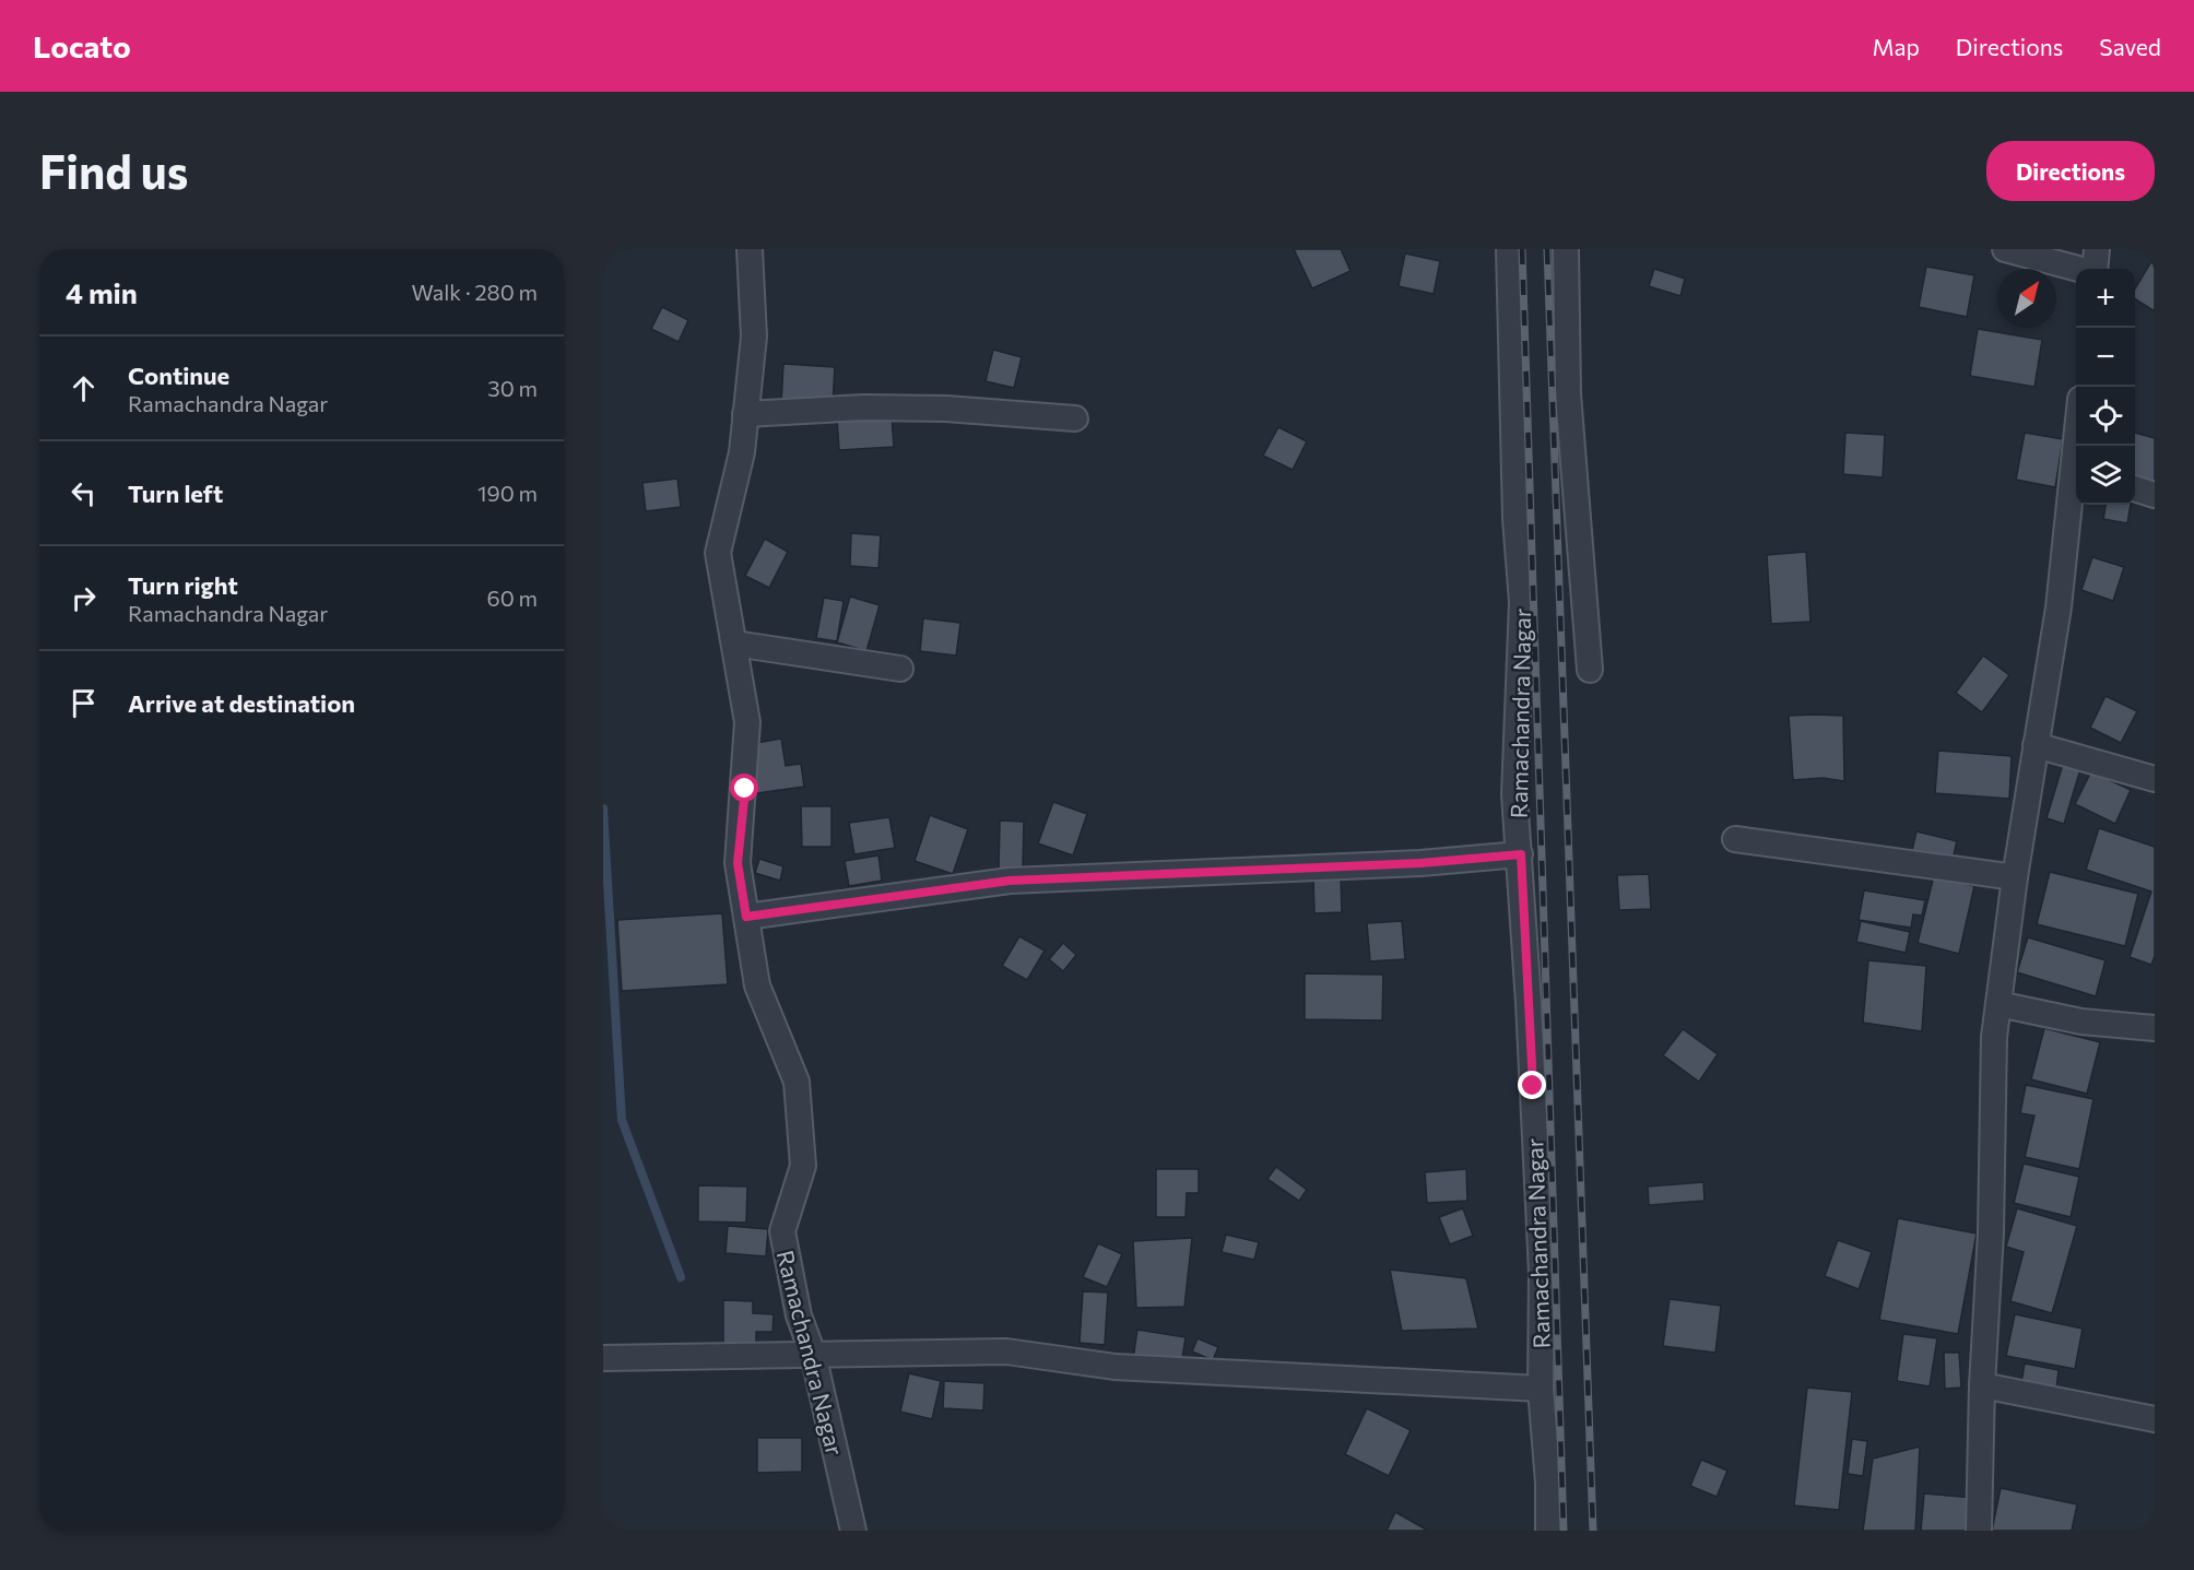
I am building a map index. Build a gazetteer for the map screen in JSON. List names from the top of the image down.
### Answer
{
  "streets": {
    "street": ["Ramachandra Nagar"]
  },
  "north": "top right",
  "page": {
    "header": "Locato",
    "nav": ["Map", "Directions", "Saved"],
    "buttons": "Directions",
    "title": "Find us",
    "heading": ["4 min", "Walk · 280 m"],
    "map_buttons": ["+", "−"],
    "list": [
      ["Continue", "Ramachandra Nagar", "30 m"],
      ["Turn left", "190 m"],
      ["Turn right", "Ramachandra Nagar", "60 m"],
      "Arrive at destination"
    ]
  }
}
